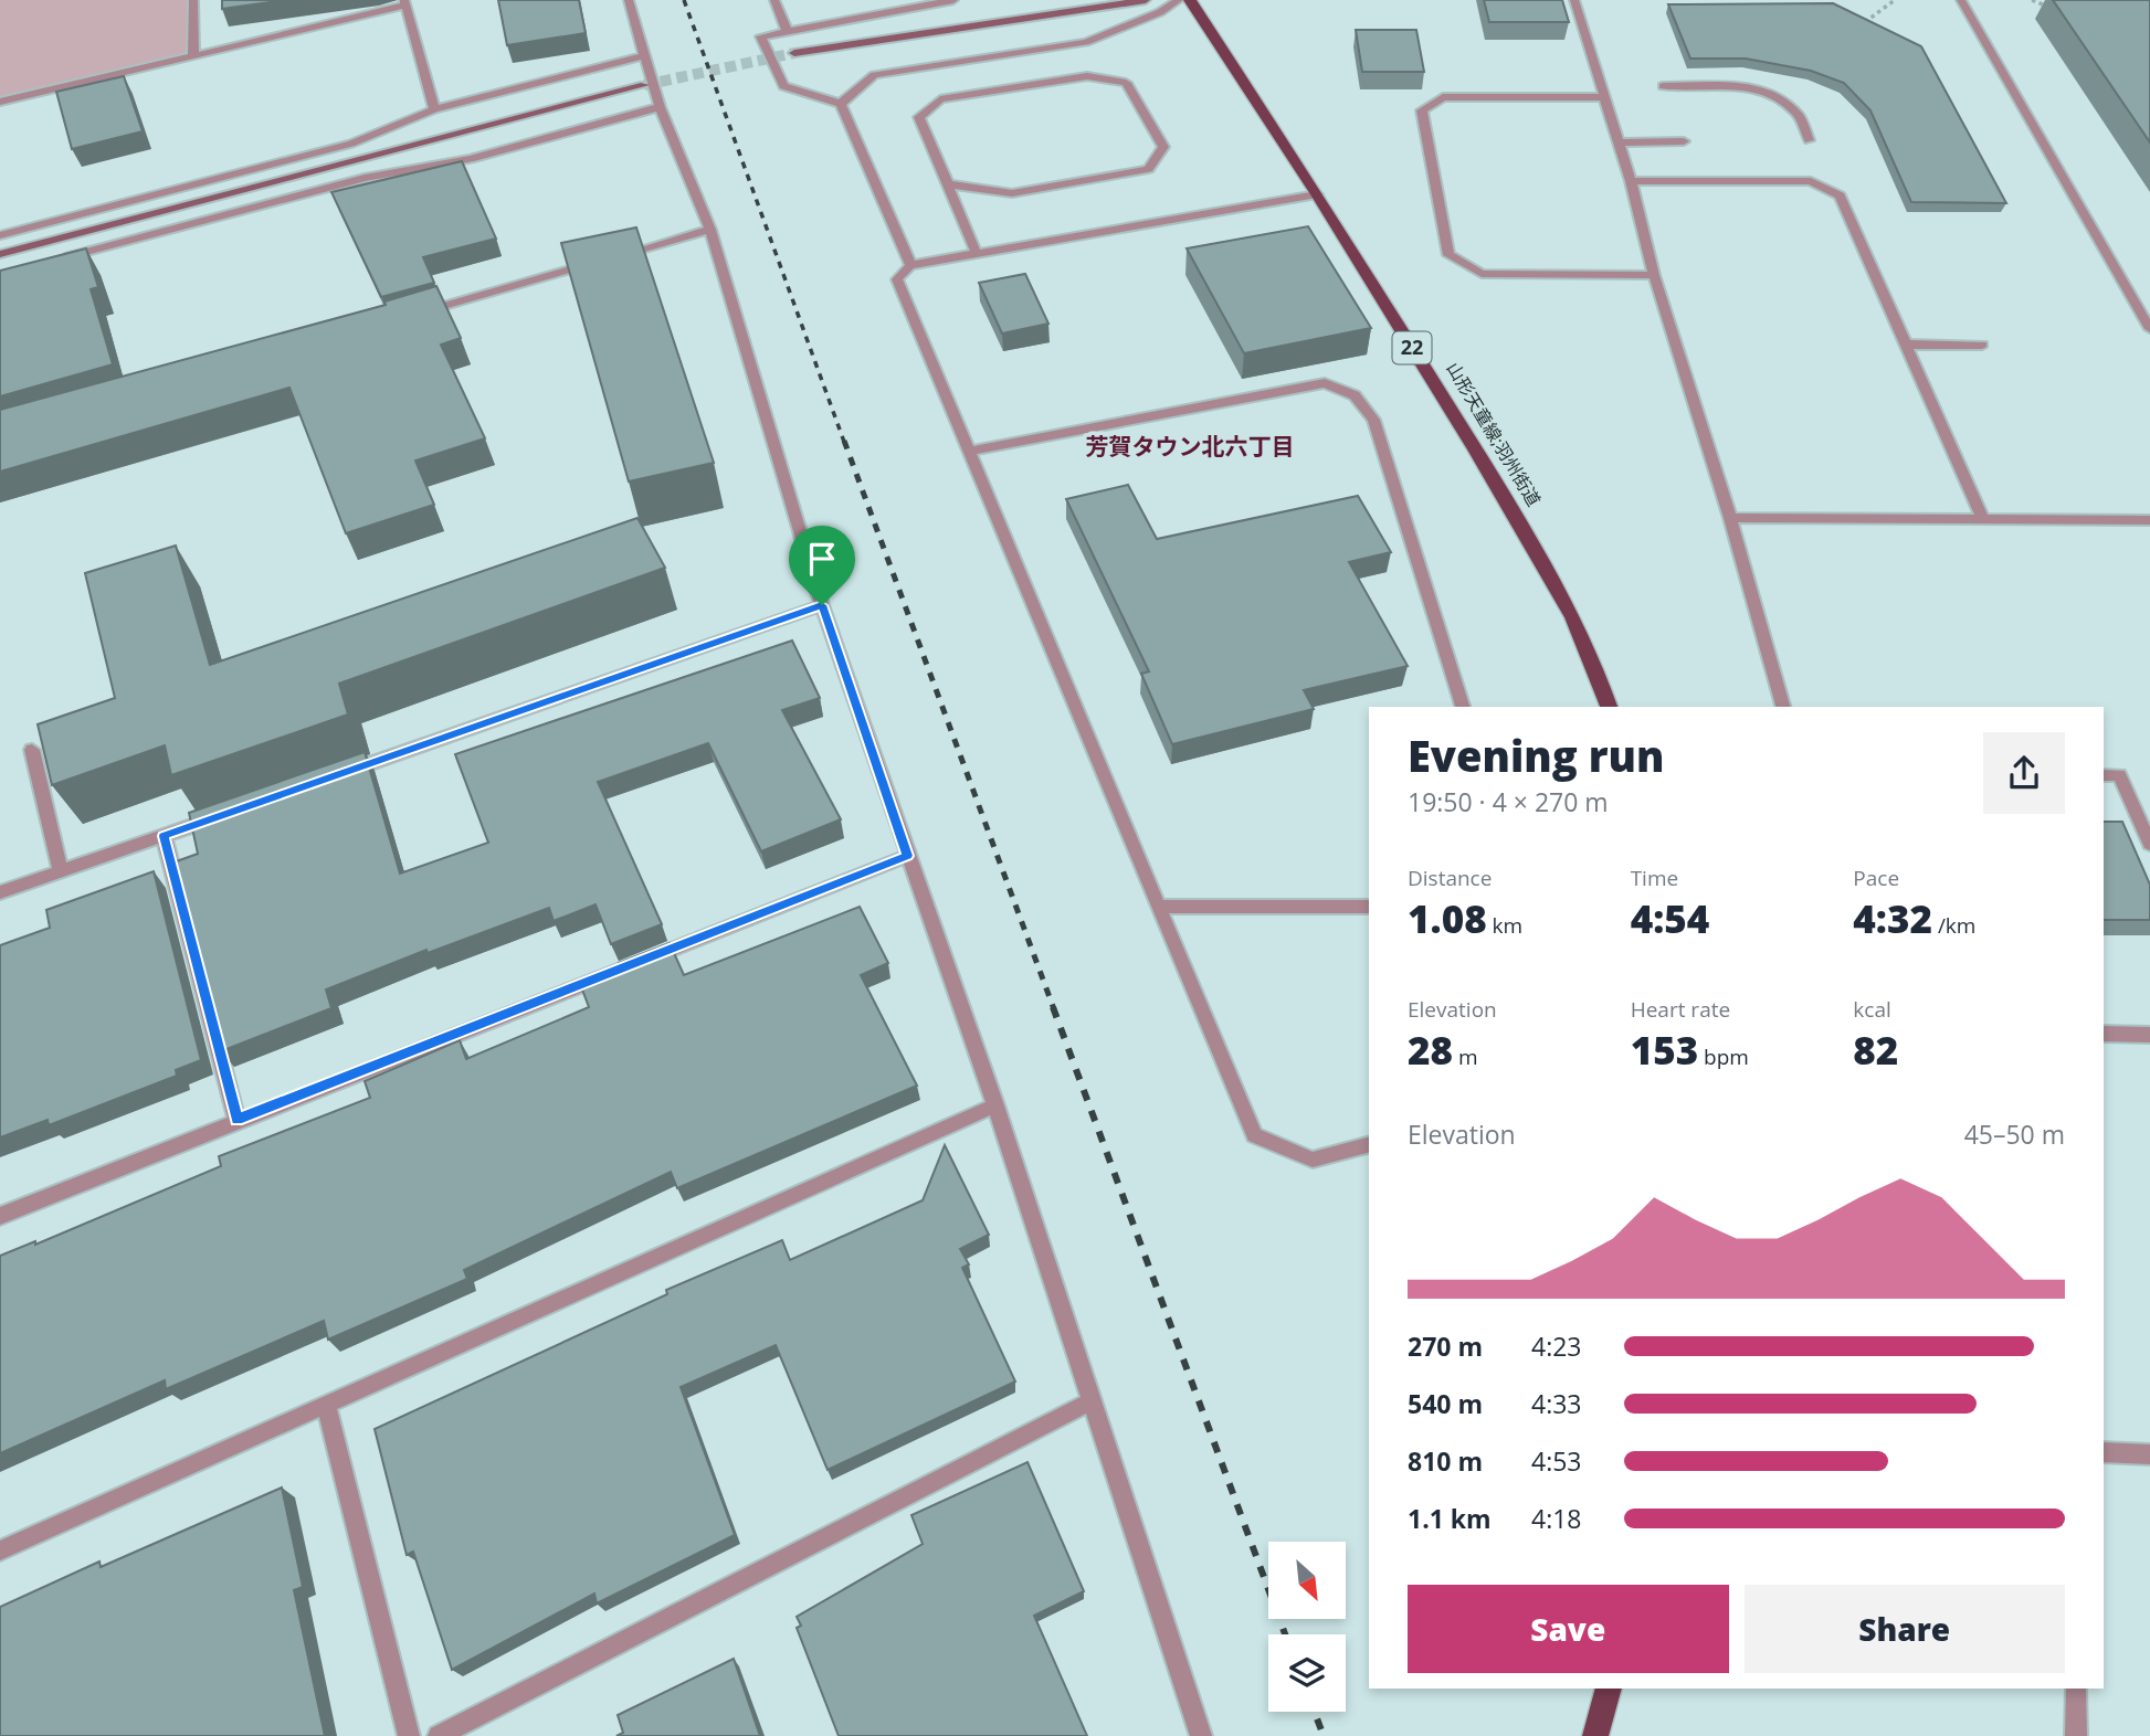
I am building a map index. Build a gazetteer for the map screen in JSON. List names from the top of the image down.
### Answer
{
  "streets": {
    "main road": ["22", "山形天童線;羽州街道"]
  },
  "districts": ["芳賀タウン北六丁目"],
  "north": "bottom right",
  "page": {
    "heading": ["Evening run", "19:50 · 4 × 270 m"],
    "stats": [
      ["Distance", "1.08 km"],
      ["Time", "4:54"],
      ["Pace", "4:32 /km"],
      ["Elevation", "28 m"],
      ["Heart rate", "153 bpm"],
      ["kcal", "82"]
    ],
    "chart": ["Elevation", "45–50 m"],
    "list": [
      {
        "name": "270 m",
        "note": "4:23"
      },
      {
        "name": "540 m",
        "note": "4:33"
      },
      {
        "name": "810 m",
        "note": "4:53"
      },
      {
        "name": "1.1 km",
        "note": "4:18"
      }
    ],
    "buttons": ["Save", "Share"]
  }
}
